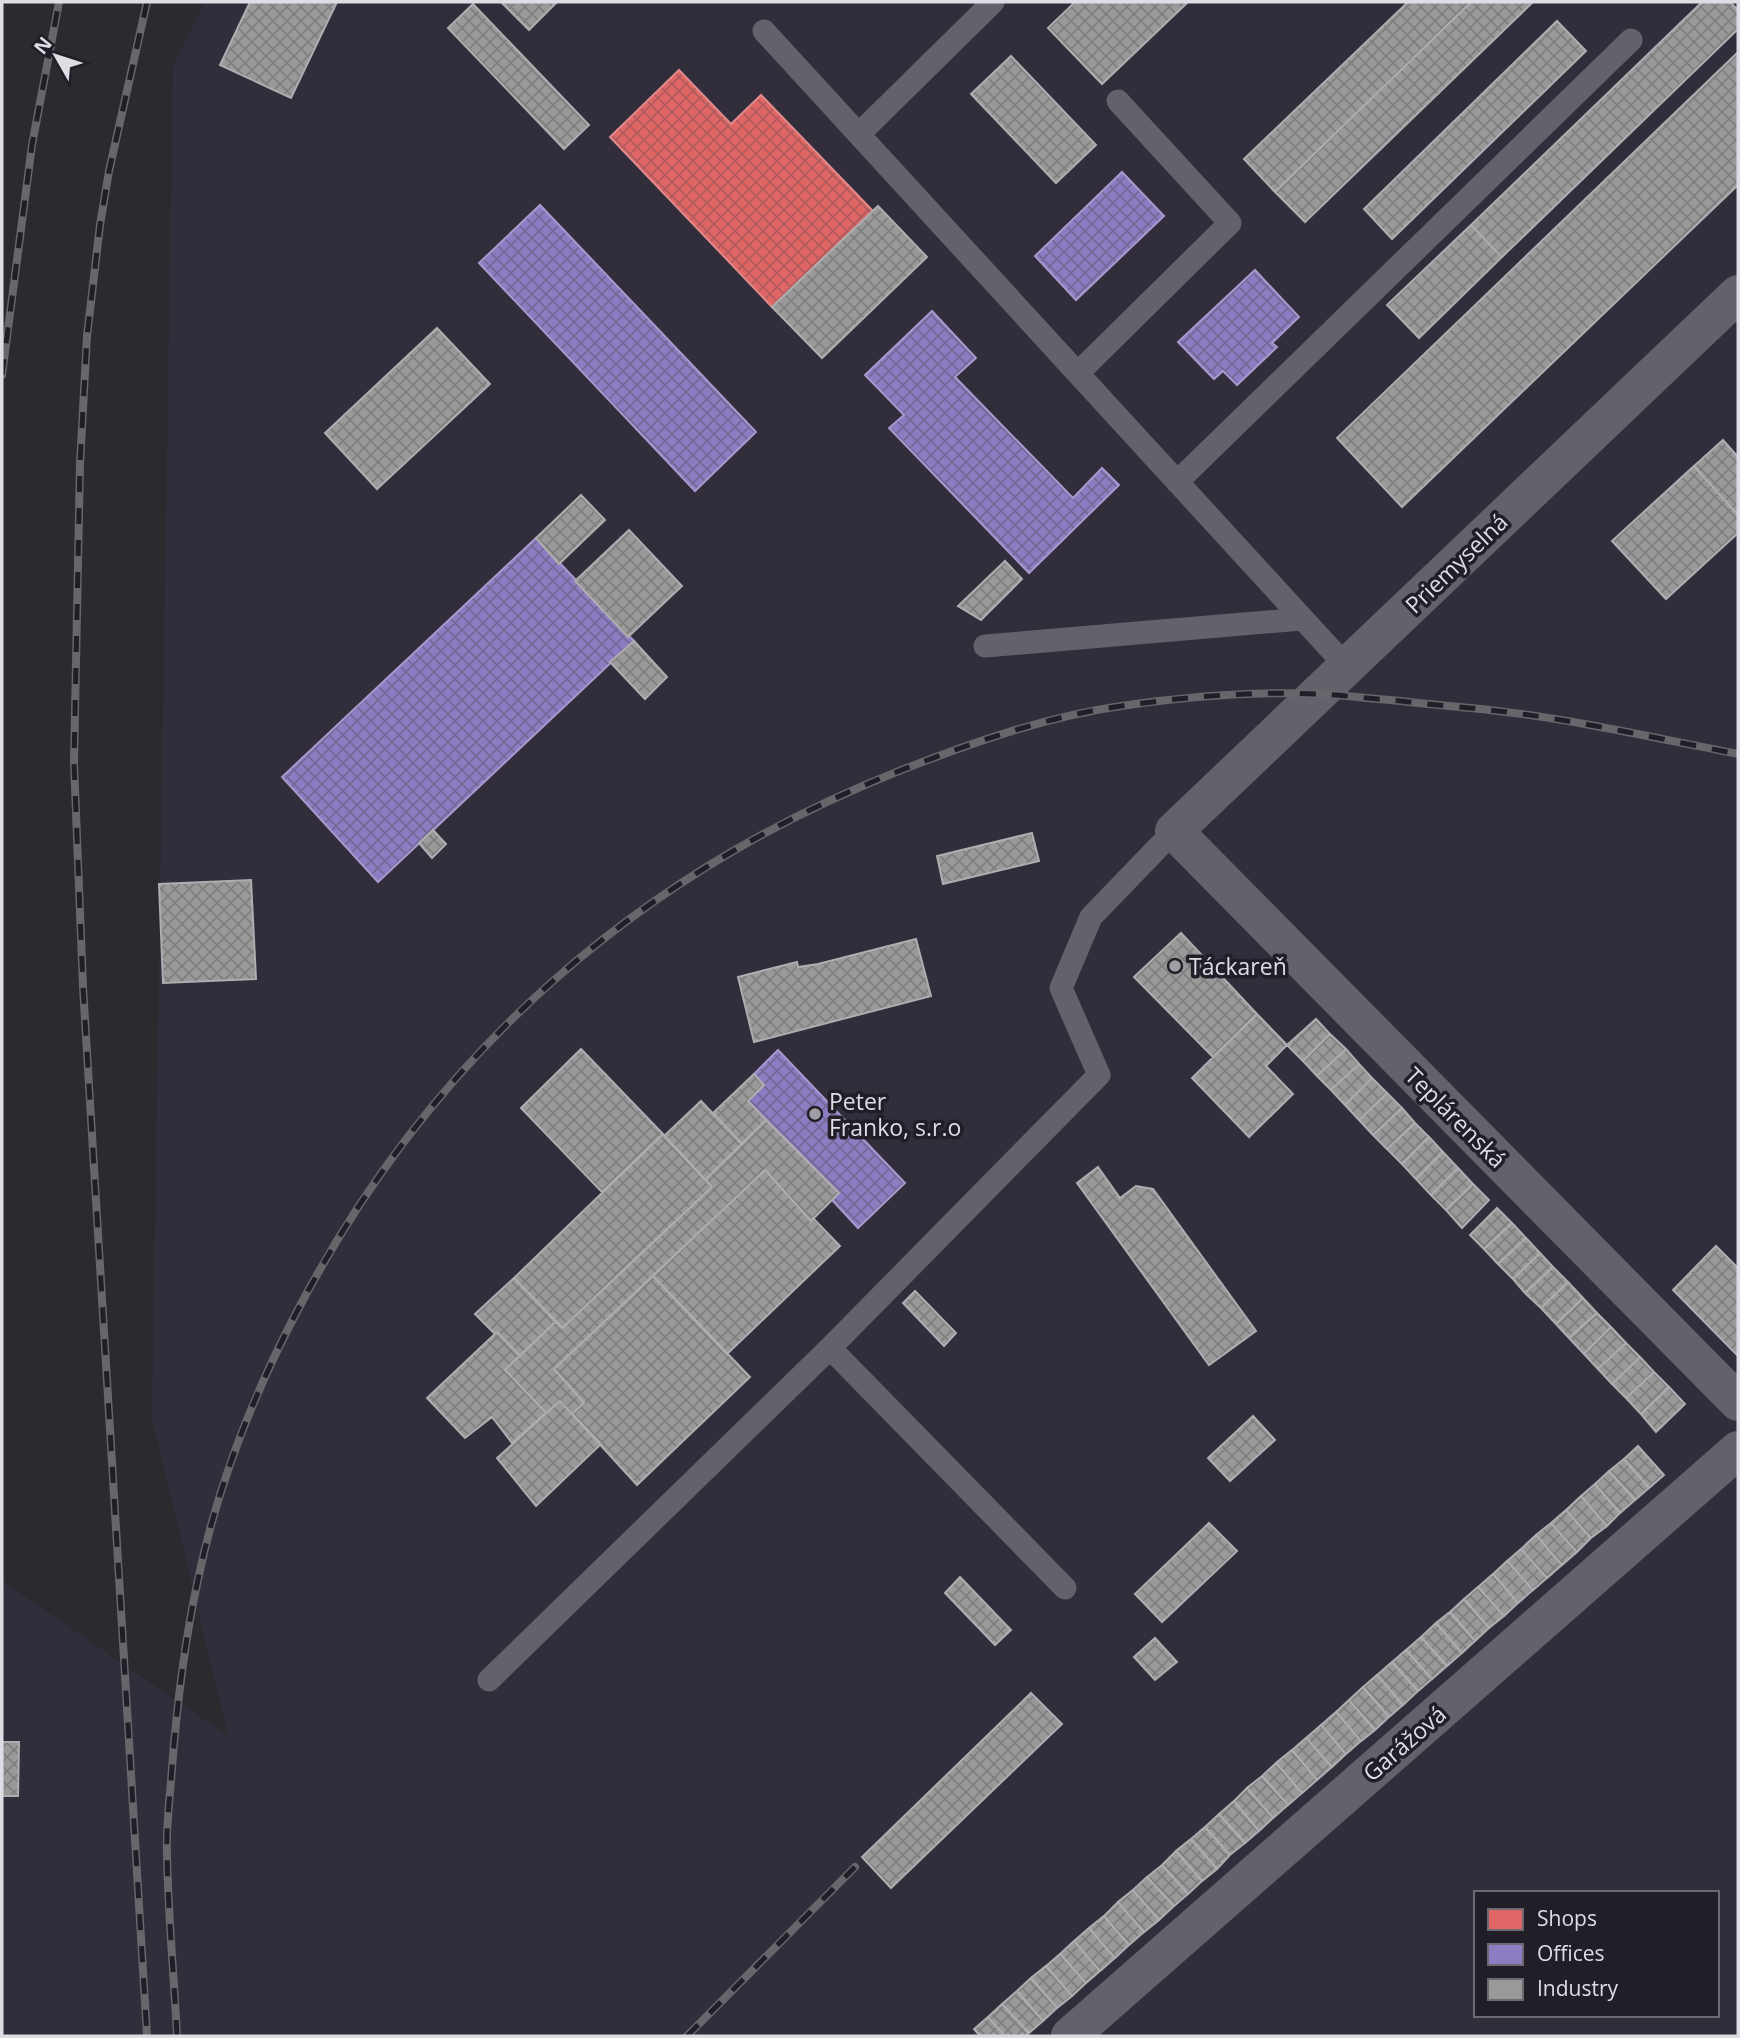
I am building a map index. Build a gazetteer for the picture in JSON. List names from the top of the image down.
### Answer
{
  "streets": {
    "street": ["Priemyselná", "Teplárenská", "Garážová"]
  },
  "crossings": [
    ["Priemyselná", "Teplárenská"]
  ],
  "places": ["Táckareň", "Peter Franko, s.r.o"],
  "legend": ["Shops", "Offices", "Industry"],
  "north": "top left"
}
